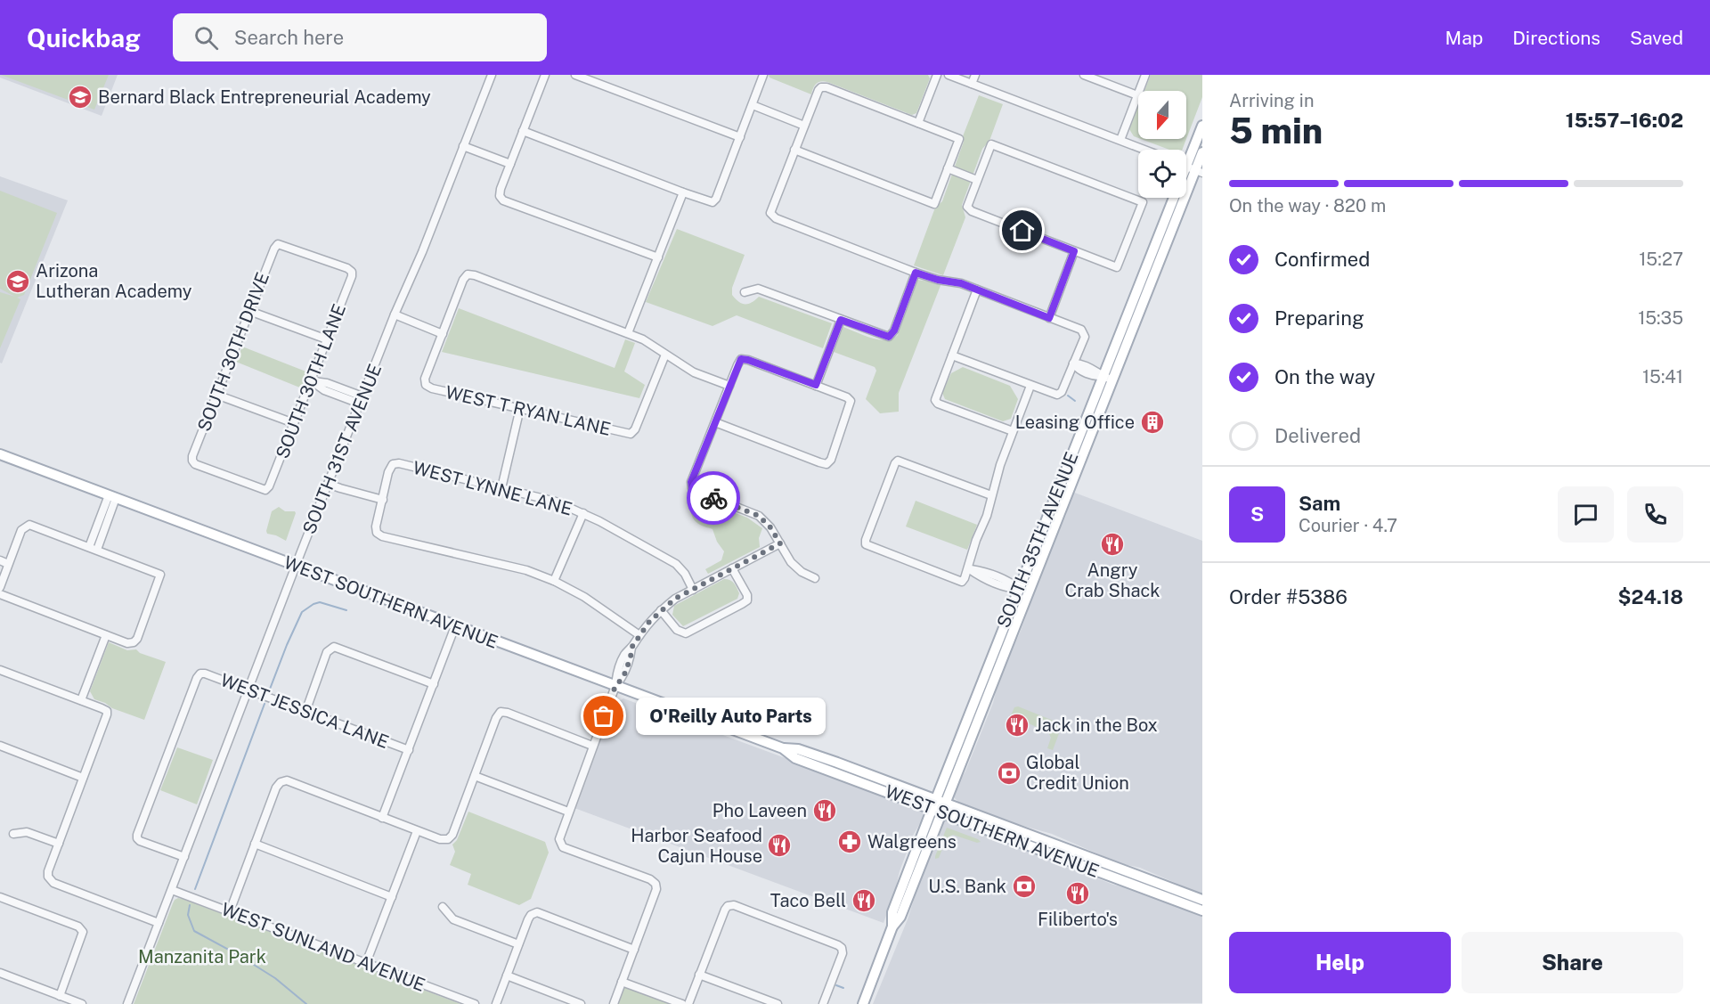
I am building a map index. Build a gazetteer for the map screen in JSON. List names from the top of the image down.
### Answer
{
  "streets": {
    "main road": ["SOUTH 35TH AVENUE", "WEST SOUTHERN AVENUE"],
    "street": [
      "SOUTH 30TH DRIVE",
      "SOUTH 30TH LANE",
      "WEST T RYAN LANE",
      "SOUTH 31ST AVENUE",
      "WEST LYNNE LANE",
      "WEST JESSICA LANE",
      "WEST SUNLAND AVENUE"
    ]
  },
  "crossings": [
    ["SOUTH 30TH DRIVE", "SOUTH 30TH LANE"],
    ["SOUTH 31ST AVENUE", "WEST SOUTHERN AVENUE"],
    ["SOUTH 31ST AVENUE", "WEST JESSICA LANE"],
    ["SOUTH 31ST AVENUE", "WEST SUNLAND AVENUE"],
    ["SOUTH 35TH AVENUE", "WEST SOUTHERN AVENUE"]
  ],
  "parks": ["Manzanita Park"],
  "places": {
    "school or university": ["Bernard Black Entrepreneurial Academy", "Arizona Lutheran Academy"],
    "building": ["Leasing Office"],
    "restaurant": [
      "Angry Crab Shack",
      "Jack in the Box",
      "Pho Laveen",
      "Harbor Seafood Cajun House",
      "Filiberto's",
      "Taco Bell"
    ],
    "other": ["O'Reilly Auto Parts"],
    "bank": ["Global Credit Union", "U.S. Bank"],
    "pharmacy": ["Walgreens"]
  },
  "north": "bottom",
  "page": {
    "header": "Quickbag",
    "search": "Search here",
    "nav": ["Map", "Directions", "Saved"],
    "heading": ["5 min", "Arriving in", "15:57–16:02"],
    "panel": [
      "Sam",
      "Courier · 4.7",
      "Order #5386",
      "$24.18"
    ],
    "bar": "On the way · 820 m",
    "list": [
      ["Confirmed", "15:27"],
      ["Preparing", "15:35"],
      ["On the way", "15:41"],
      "Delivered"
    ],
    "round": "S",
    "bubble": "O'Reilly Auto Parts",
    "buttons": ["Help", "Share"]
  }
}
